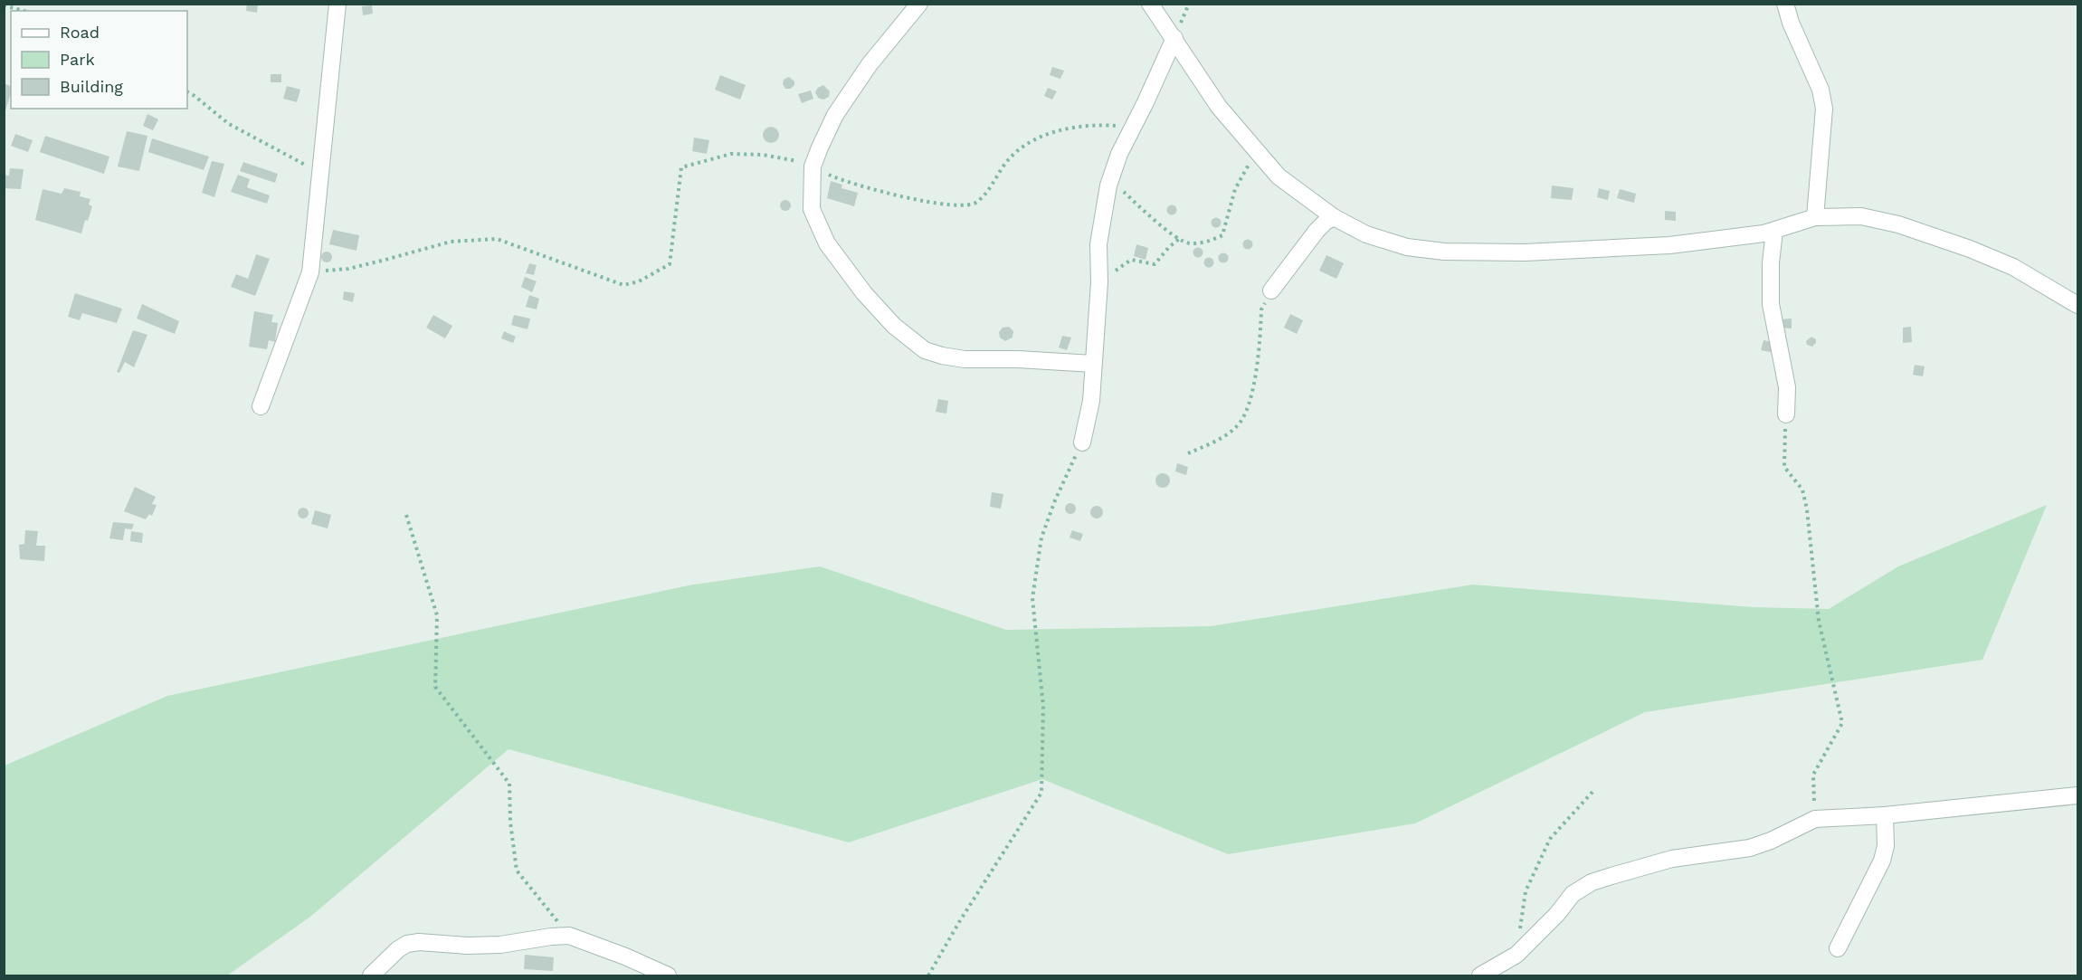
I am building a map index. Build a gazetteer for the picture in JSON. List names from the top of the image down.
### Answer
{
  "legend": ["Road", "Park", "Building"]
}
